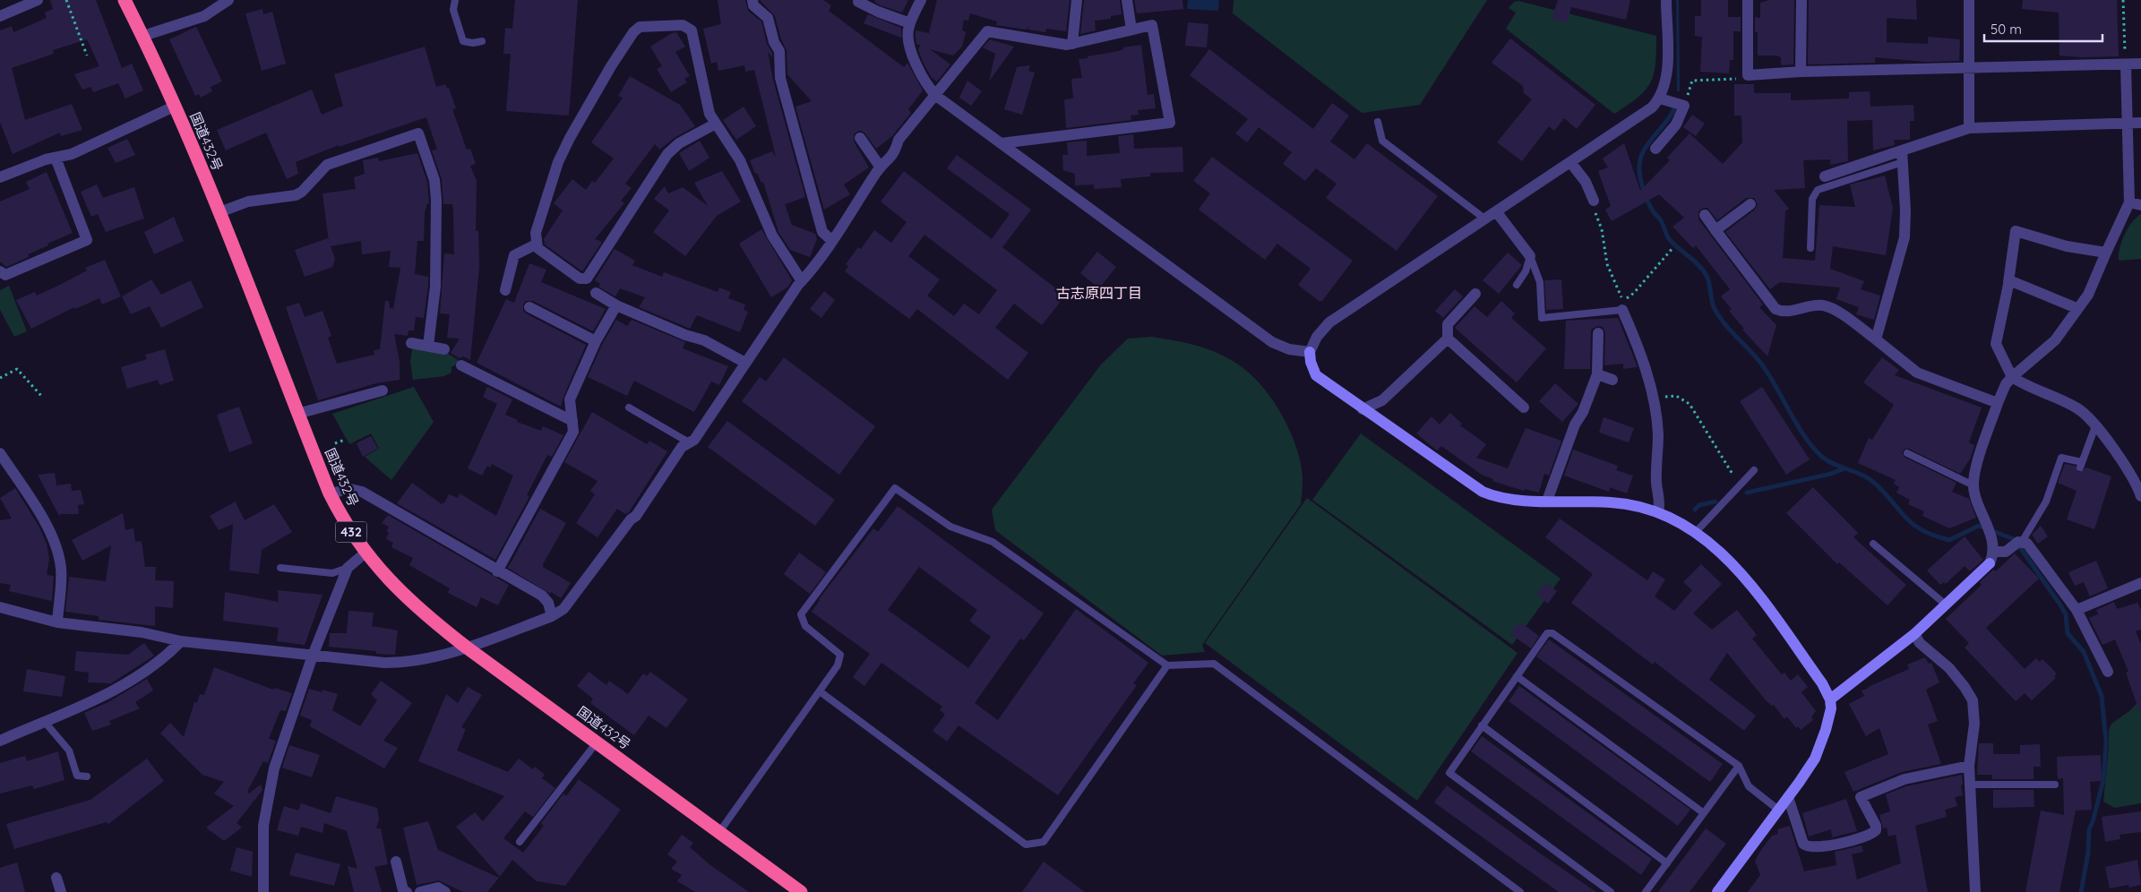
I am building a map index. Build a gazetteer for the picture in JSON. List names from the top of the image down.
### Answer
{
  "streets": {
    "highway": ["国道432号", "432"]
  },
  "districts": ["古志原四丁目"],
  "scale_bar": "50 m"
}
